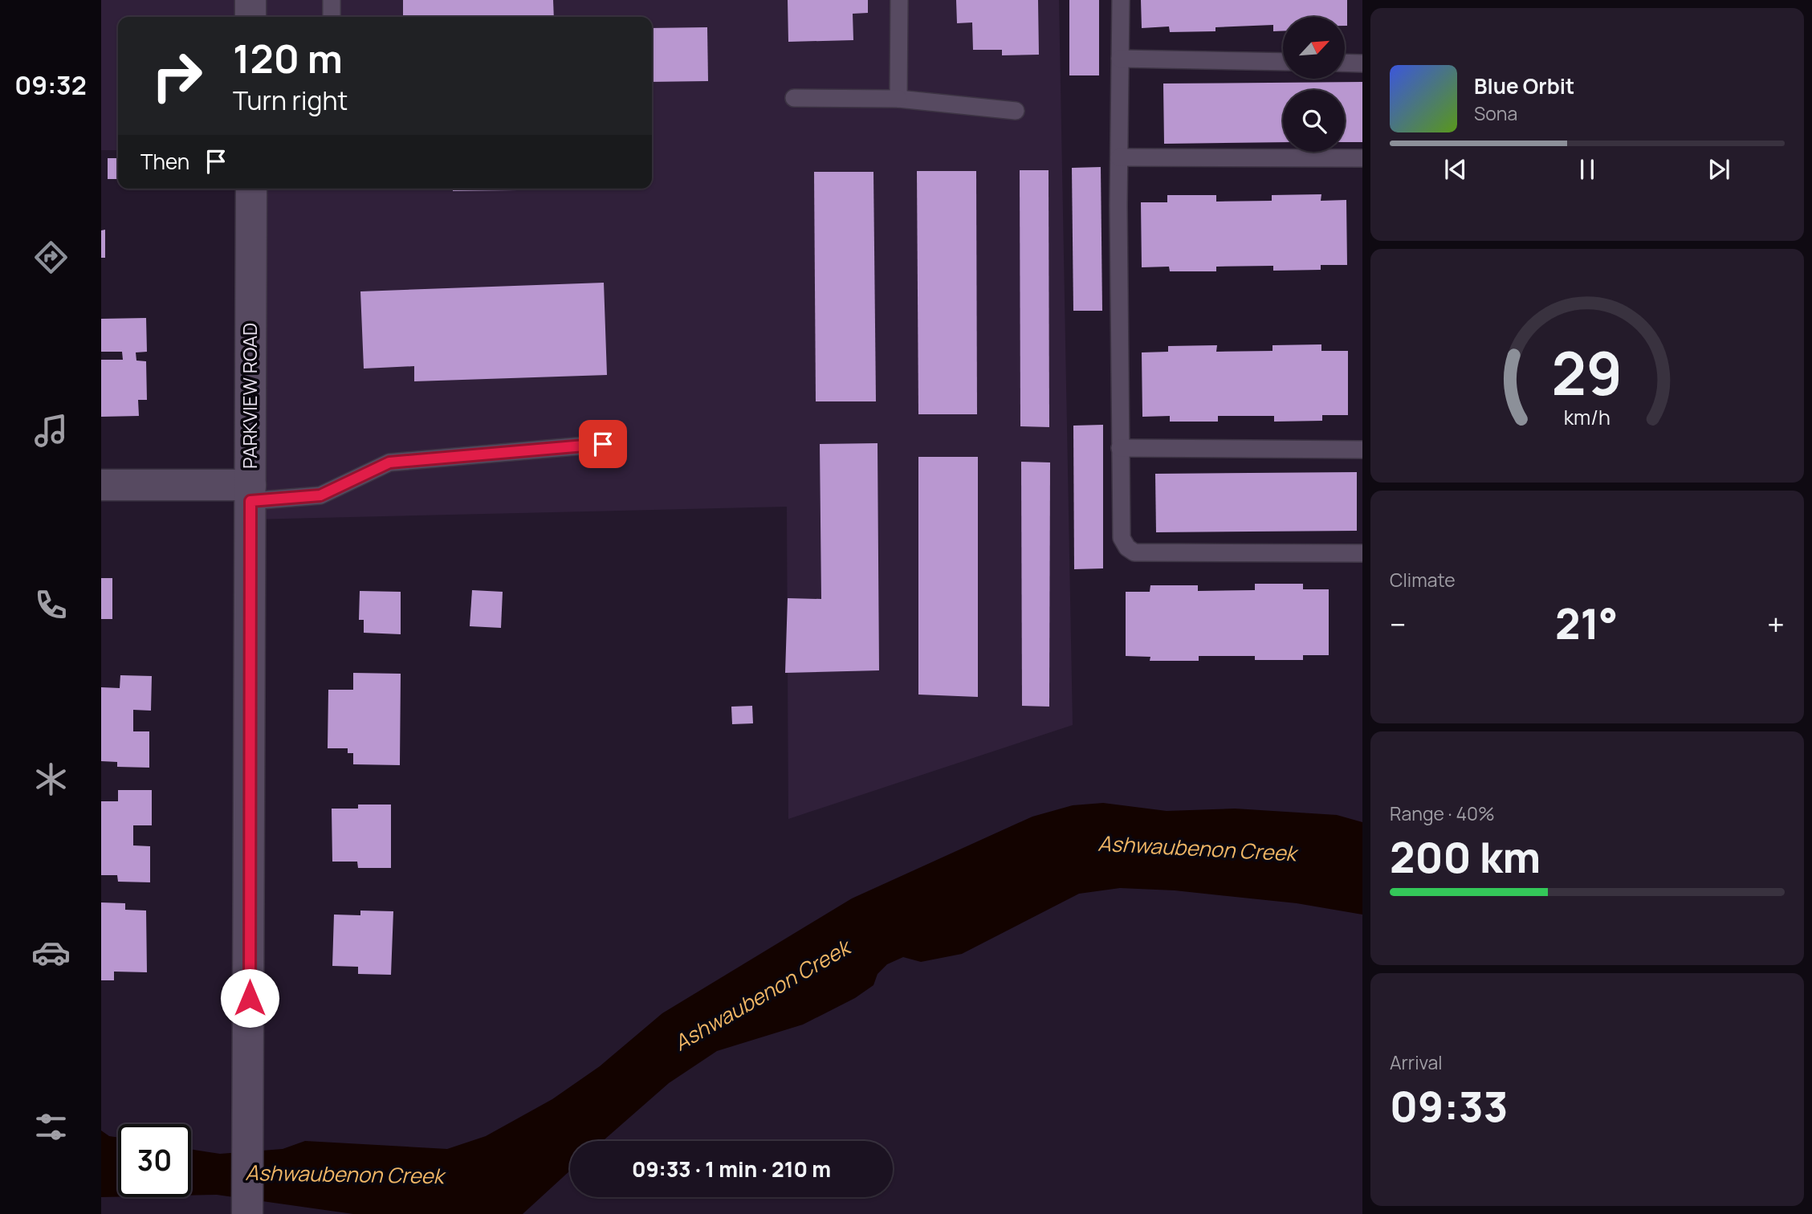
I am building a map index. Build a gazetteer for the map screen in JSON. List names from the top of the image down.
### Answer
{
  "streets": {
    "street": ["PARKVIEW ROAD"]
  },
  "water": ["Ashwaubenon Creek"],
  "north": "top right",
  "page": {
    "tabs": "09:32",
    "turn": ["120 m", "Turn right"],
    "song": ["Blue Orbit", "Sona"],
    "then": "Then",
    "tile": [
      "Climate",
      ["Range · 40%", "200 km"],
      ["Arrival", "09:33"]
    ],
    "heat": ["−", "21°", "+"],
    "limit": "30",
    "trip": "09:33 · 1 min · 210 m",
    "gauge": ["29", "km/h"]
  }
}
